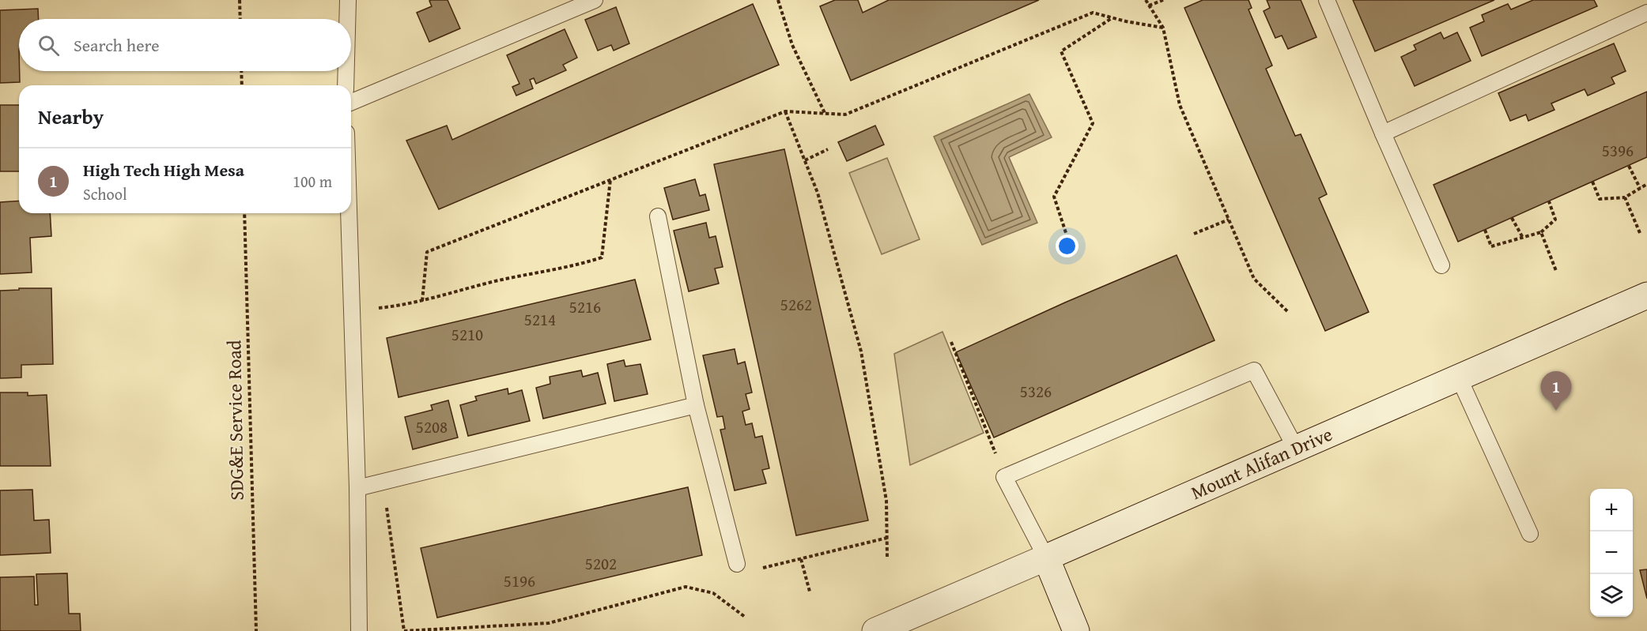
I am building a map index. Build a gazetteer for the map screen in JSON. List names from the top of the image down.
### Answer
{
  "streets": {
    "main road": ["Mount Alifan Drive"],
    "path": ["SDG&E Service Road"]
  },
  "house_numbers": [
    "5396",
    "5262",
    "5216",
    "5214",
    "5210",
    "5326",
    "5208",
    "5202",
    "5196"
  ],
  "page": {
    "search": "Search here",
    "heading": "Nearby",
    "list": [
      {
        "mark": "1",
        "name": "High Tech High Mesa",
        "note": "School",
        "value": "100 m"
      }
    ],
    "pins": "1",
    "map_buttons": ["+", "−"]
  }
}
